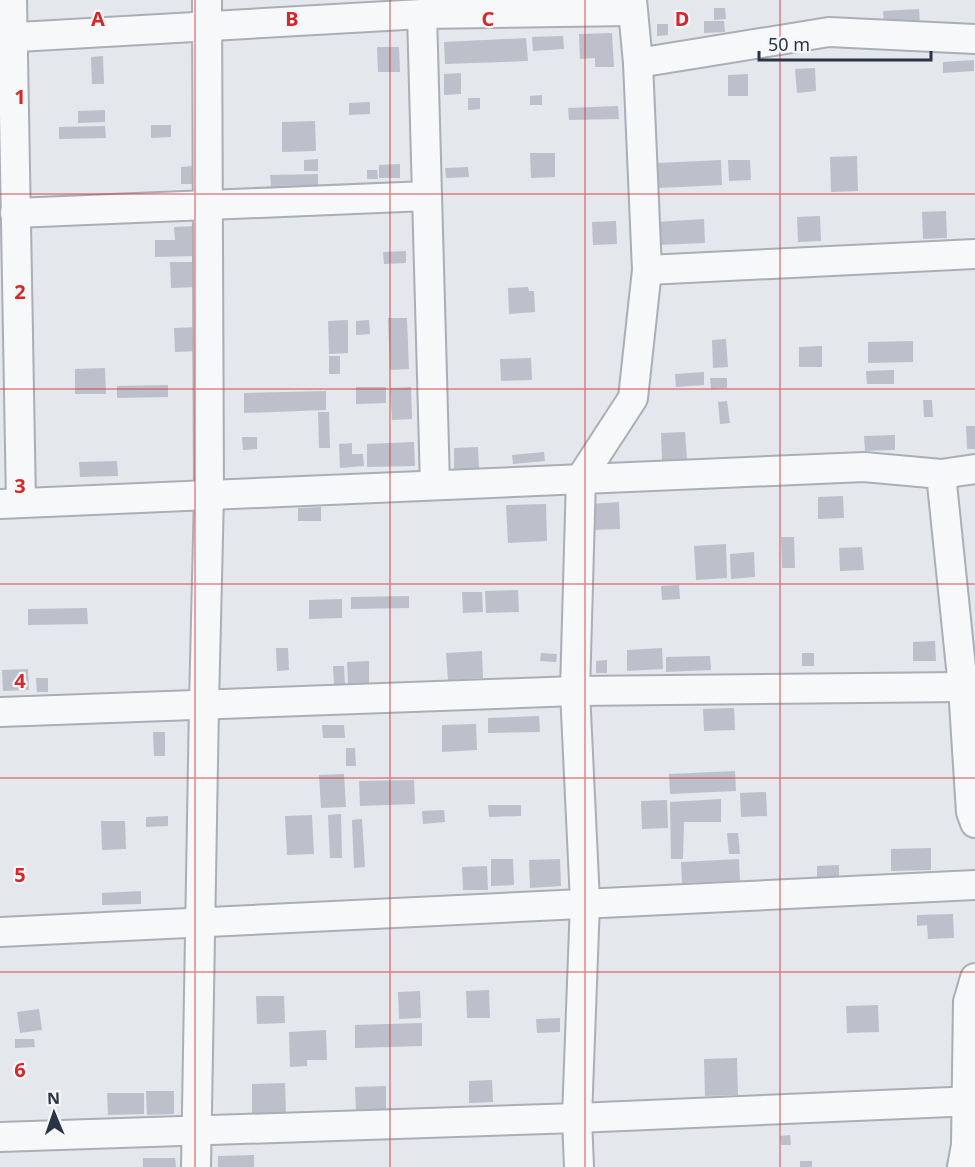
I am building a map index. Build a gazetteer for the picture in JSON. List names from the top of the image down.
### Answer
{
  "scale_bar": "50 m",
  "north": "top",
  "grid": {
    "columns": [
      "A",
      "B",
      "C",
      "D"
    ],
    "rows": [
      "1",
      "2",
      "3",
      "4",
      "5",
      "6"
    ]
  }
}
